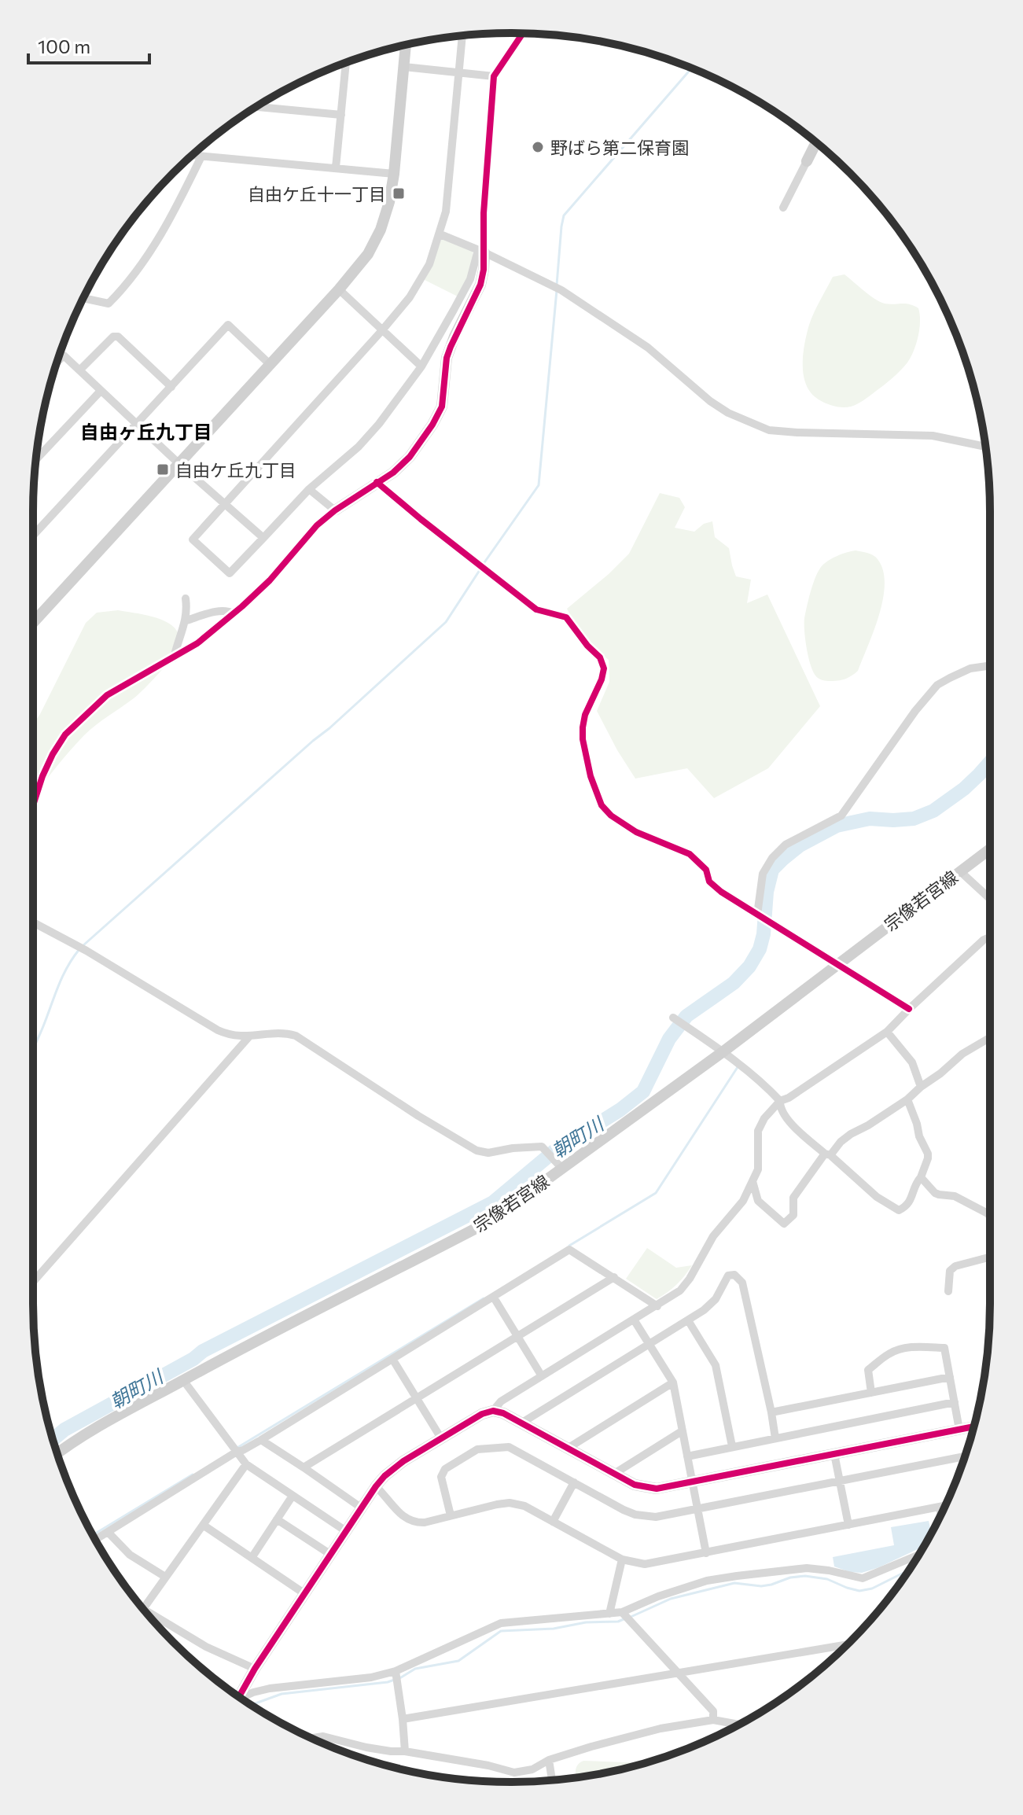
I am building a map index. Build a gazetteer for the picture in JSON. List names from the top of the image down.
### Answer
{
  "streets": {
    "street": ["宗像若宮線"]
  },
  "districts": ["自由ヶ丘九丁目"],
  "water": ["朝町川"],
  "places": {
    "other": ["野ばら第二保育園"],
    "transit": ["自由ケ丘十一丁目", "自由ケ丘九丁目"]
  },
  "scale_bar": "100 m"
}
